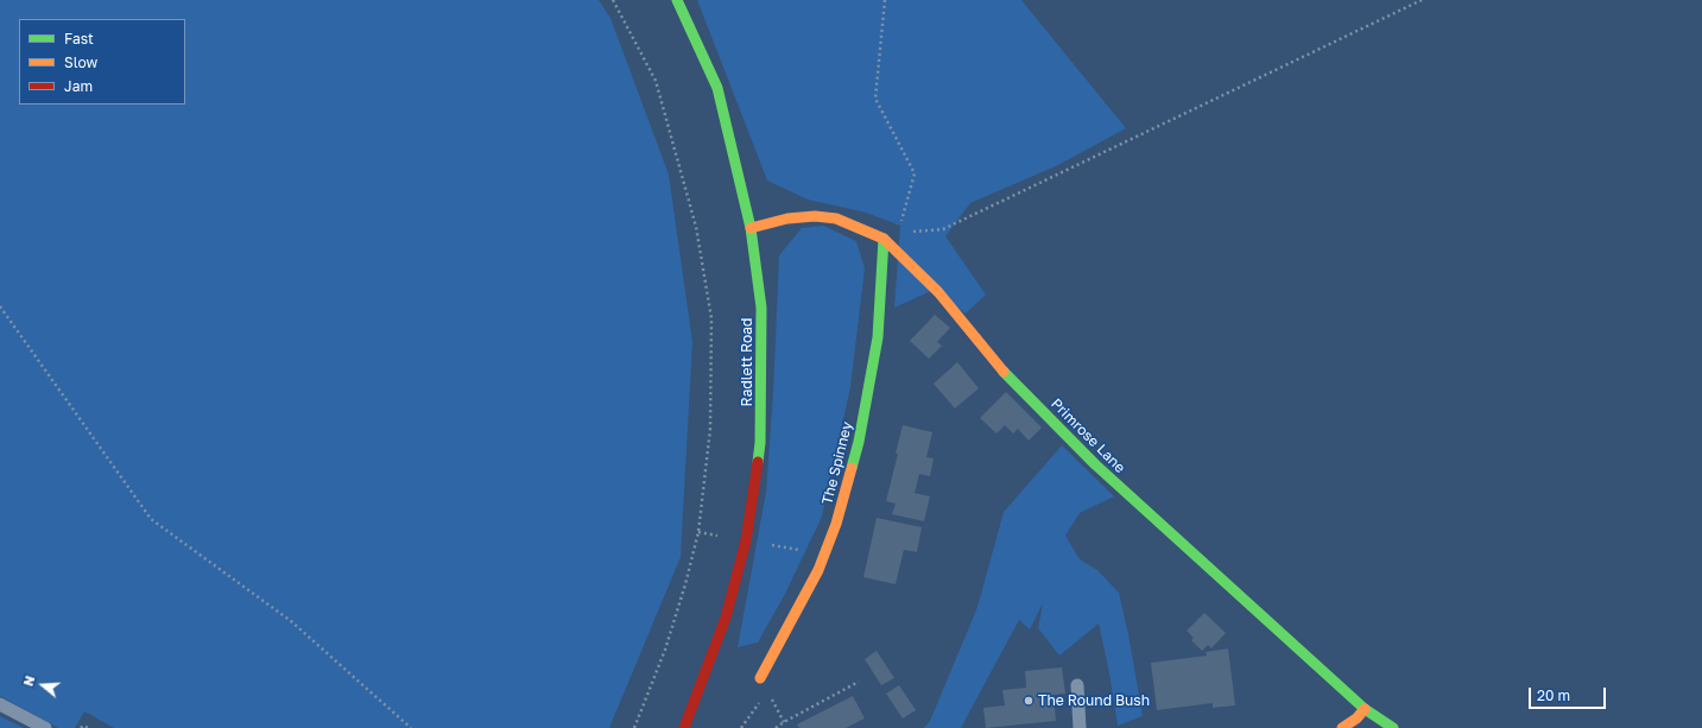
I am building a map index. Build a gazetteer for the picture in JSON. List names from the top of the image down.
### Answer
{
  "streets": {
    "street": ["Radlett Road", "Primrose Lane", "The Spinney"]
  },
  "crossings": [
    ["Radlett Road", "Primrose Lane"],
    ["Primrose Lane", "The Spinney"]
  ],
  "places": ["The Round Bush"],
  "legend": ["Fast", "Slow", "Jam"],
  "scale_bar": "20 m",
  "north": "left"
}
